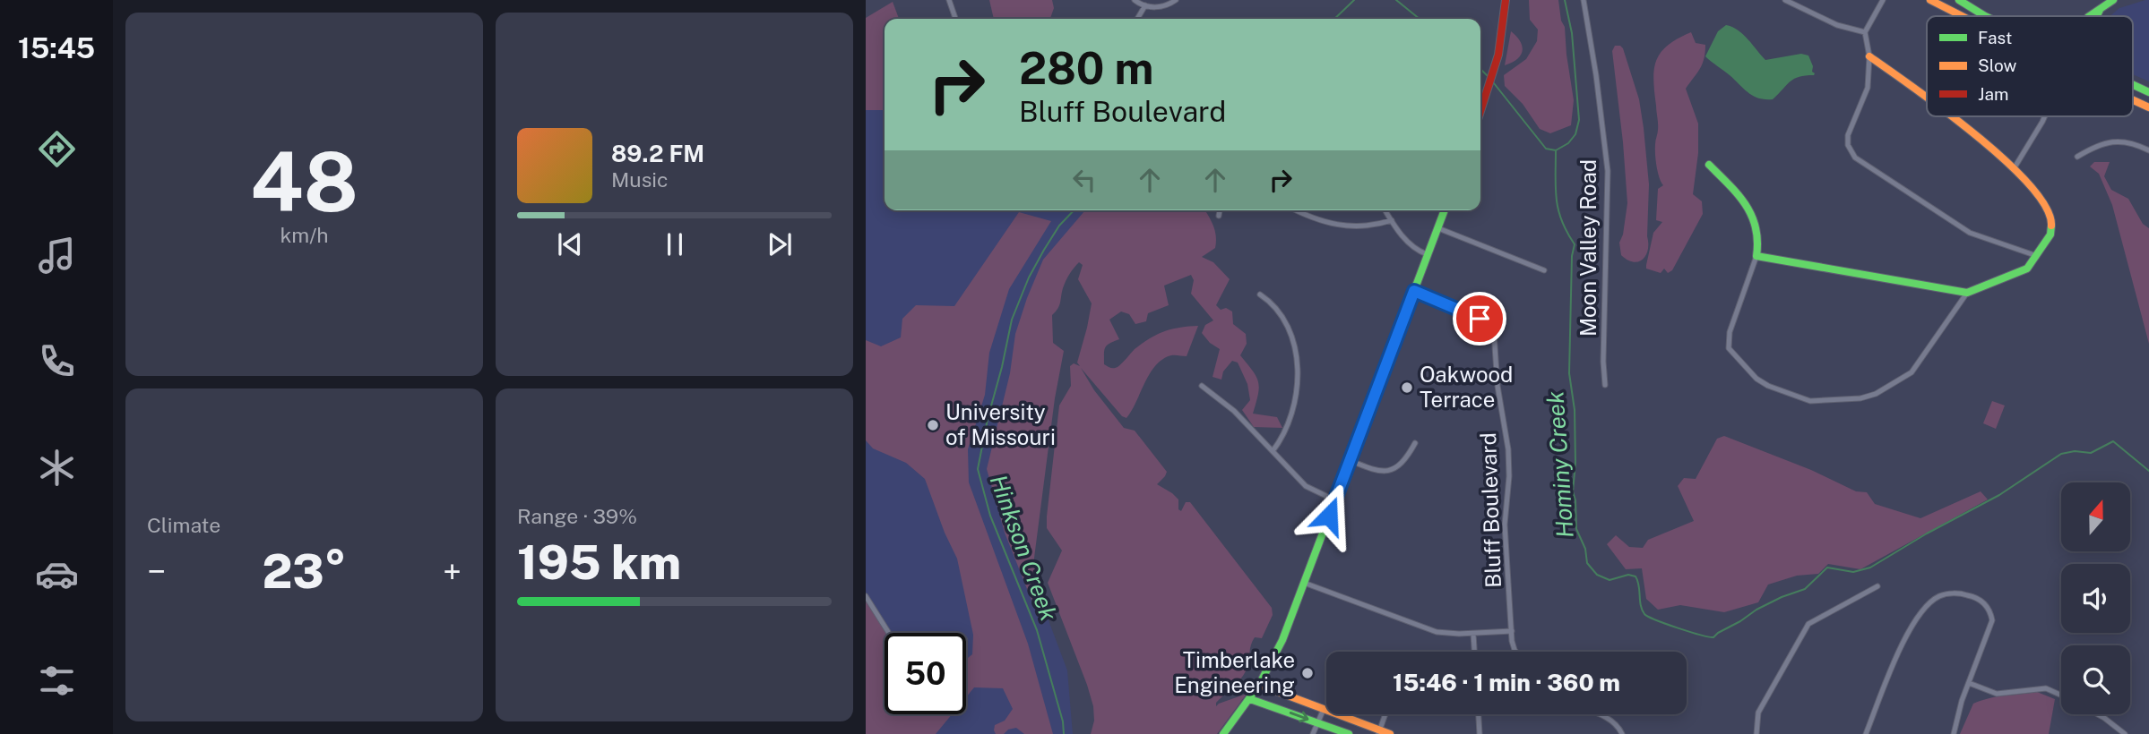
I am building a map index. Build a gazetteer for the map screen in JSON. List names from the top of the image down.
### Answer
{
  "streets": {
    "street": ["Moon Valley Road", "Bluff Boulevard"]
  },
  "water": ["Hominy Creek", "Hinkson Creek"],
  "places": ["Oakwood Terrace", "University of Missouri", "Timberlake Engineering"],
  "legend": ["Fast", "Slow", "Jam"],
  "north": "top",
  "page": {
    "tabs": "15:45",
    "tile": [
      ["48", "km/h"],
      "Climate",
      ["Range · 39%", "195 km"]
    ],
    "turn": ["280 m", "Bluff Boulevard"],
    "song": ["89.2 FM", "Music"],
    "heat": ["−", "23°", "+"],
    "limit": "50",
    "trip": "15:46 · 1 min · 360 m"
  }
}
